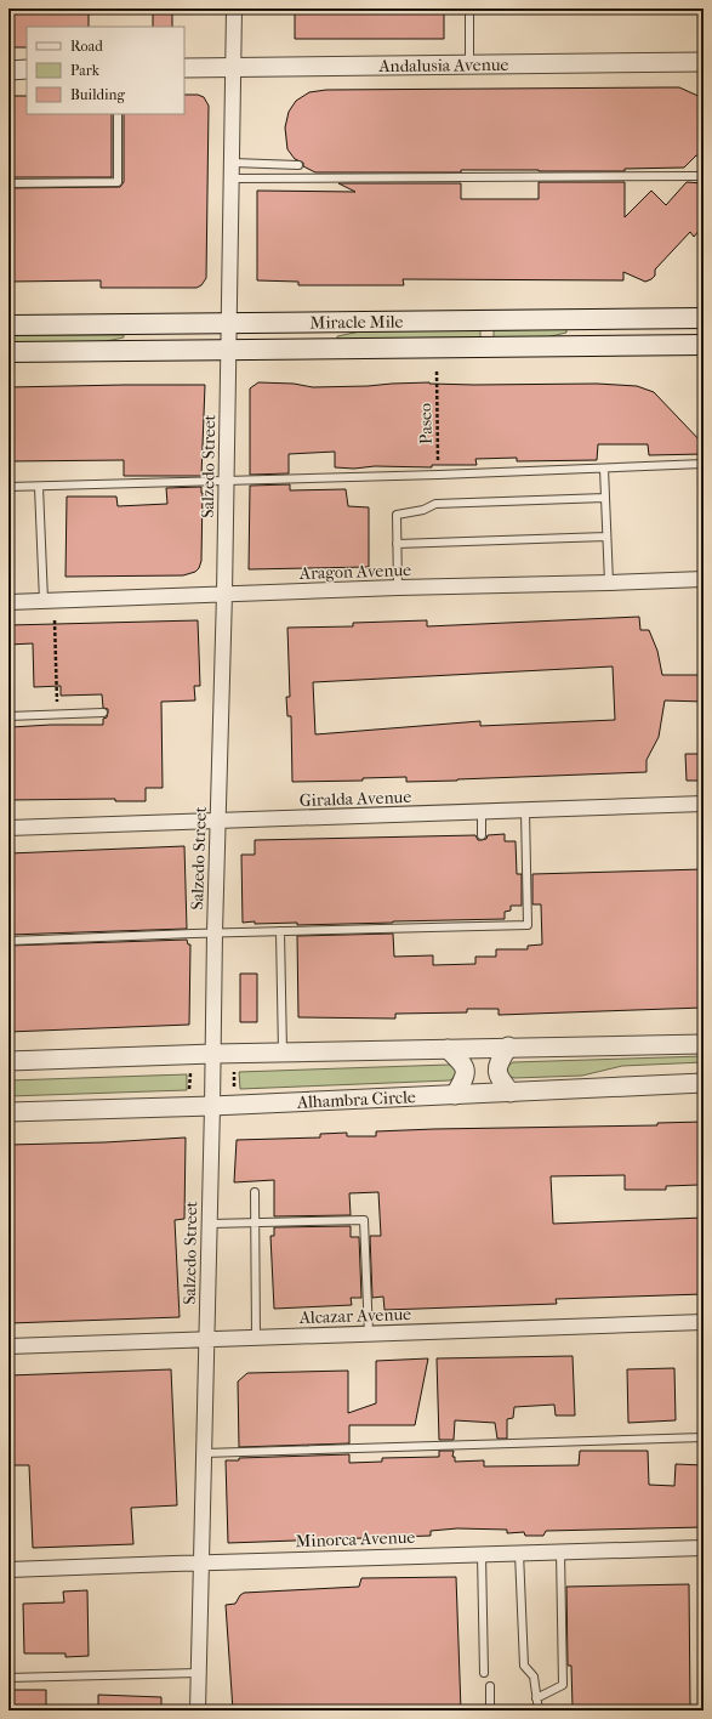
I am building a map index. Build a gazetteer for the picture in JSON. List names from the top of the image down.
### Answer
{
  "streets": {
    "main road": ["Miracle Mile"],
    "street": [
      "Andalusia Avenue",
      "Salzedo Street",
      "Aragon Avenue",
      "Giralda Avenue",
      "Alhambra Circle",
      "Alcazar Avenue",
      "Minorca Avenue"
    ],
    "path": ["Paseo"]
  },
  "crossings": [
    ["Andalusia Avenue", "Salzedo Street"],
    ["Miracle Mile", "Salzedo Street"],
    ["Salzedo Street", "Aragon Avenue"],
    ["Salzedo Street", "Giralda Avenue"],
    ["Salzedo Street", "Alhambra Circle"],
    ["Salzedo Street", "Alcazar Avenue"],
    ["Salzedo Street", "Minorca Avenue"]
  ],
  "legend": ["Road", "Park", "Building"]
}
